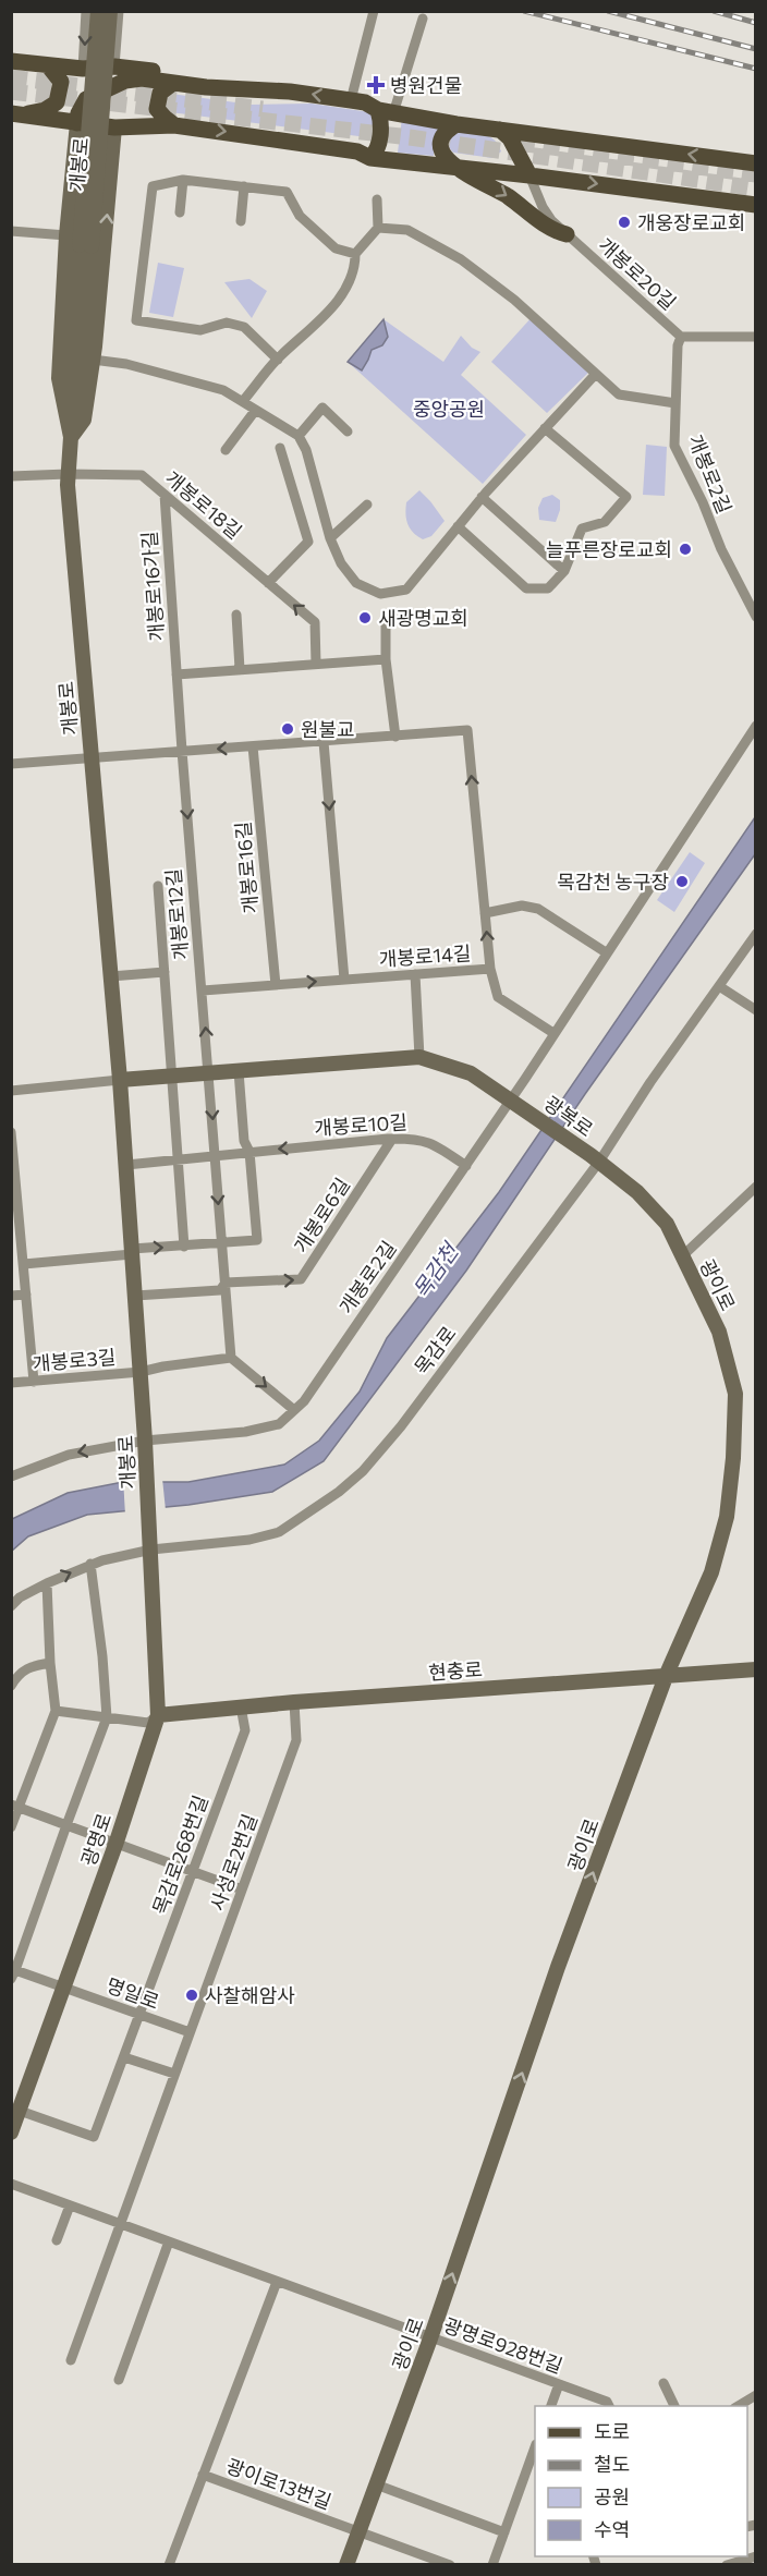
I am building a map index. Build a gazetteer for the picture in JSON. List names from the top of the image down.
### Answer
{
  "streets": {
    "main road": [
      "개봉로",
      "광복로",
      "광이로",
      "현충로",
      "광명로"
    ],
    "street": [
      "개봉로20길",
      "개봉로2길",
      "개봉로18길",
      "개봉로16가길",
      "개봉로16길",
      "개봉로12길",
      "개봉로14길",
      "개봉로10길",
      "개봉로6길",
      "목감로",
      "개봉로3길",
      "목감로268번길",
      "사성로2번길",
      "명일로",
      "광명로928번길",
      "광이로13번길"
    ]
  },
  "crossings": [
    ["개봉로", "개봉로2길"],
    ["개봉로", "개봉로18길"],
    ["개봉로", "개봉로10길"],
    ["개봉로", "개봉로6길"],
    ["개봉로", "목감로"],
    ["개봉로", "개봉로3길"],
    ["개봉로", "광명로"],
    ["개봉로20길", "개봉로2길"],
    ["개봉로2길", "광복로"],
    ["개봉로2길", "개봉로10길"],
    ["개봉로18길", "개봉로16가길"],
    ["개봉로16가길", "개봉로12길"],
    ["개봉로16길", "개봉로14길"],
    ["개봉로12길", "개봉로14길"],
    ["개봉로12길", "개봉로10길"],
    ["광복로", "광이로"],
    ["광복로", "목감로"],
    ["개봉로10길", "개봉로6길"],
    ["광이로", "목감로"],
    ["광이로", "현충로"],
    ["광이로", "광명로928번길"],
    ["광이로", "광이로13번길"],
    ["목감로", "광명로"],
    ["현충로", "광명로"],
    ["현충로", "목감로268번길"],
    ["현충로", "사성로2번길"],
    ["광명로", "목감로268번길"],
    ["광명로", "명일로"],
    ["목감로268번길", "명일로"],
    ["사성로2번길", "명일로"],
    ["사성로2번길", "광명로928번길"]
  ],
  "one_way": ["개봉로10길", "개봉로6길", "광이로"],
  "water": ["목감천"],
  "parks": ["중앙공원"],
  "places": {
    "health": ["병원건물"],
    "other": [
      "개웅장로교회",
      "늘푸른장로교회",
      "새광명교회",
      "원불교",
      "목감천 농구장",
      "사찰해암사"
    ]
  },
  "legend": [
    "도로",
    "철도",
    "공원",
    "수역"
  ]
}
